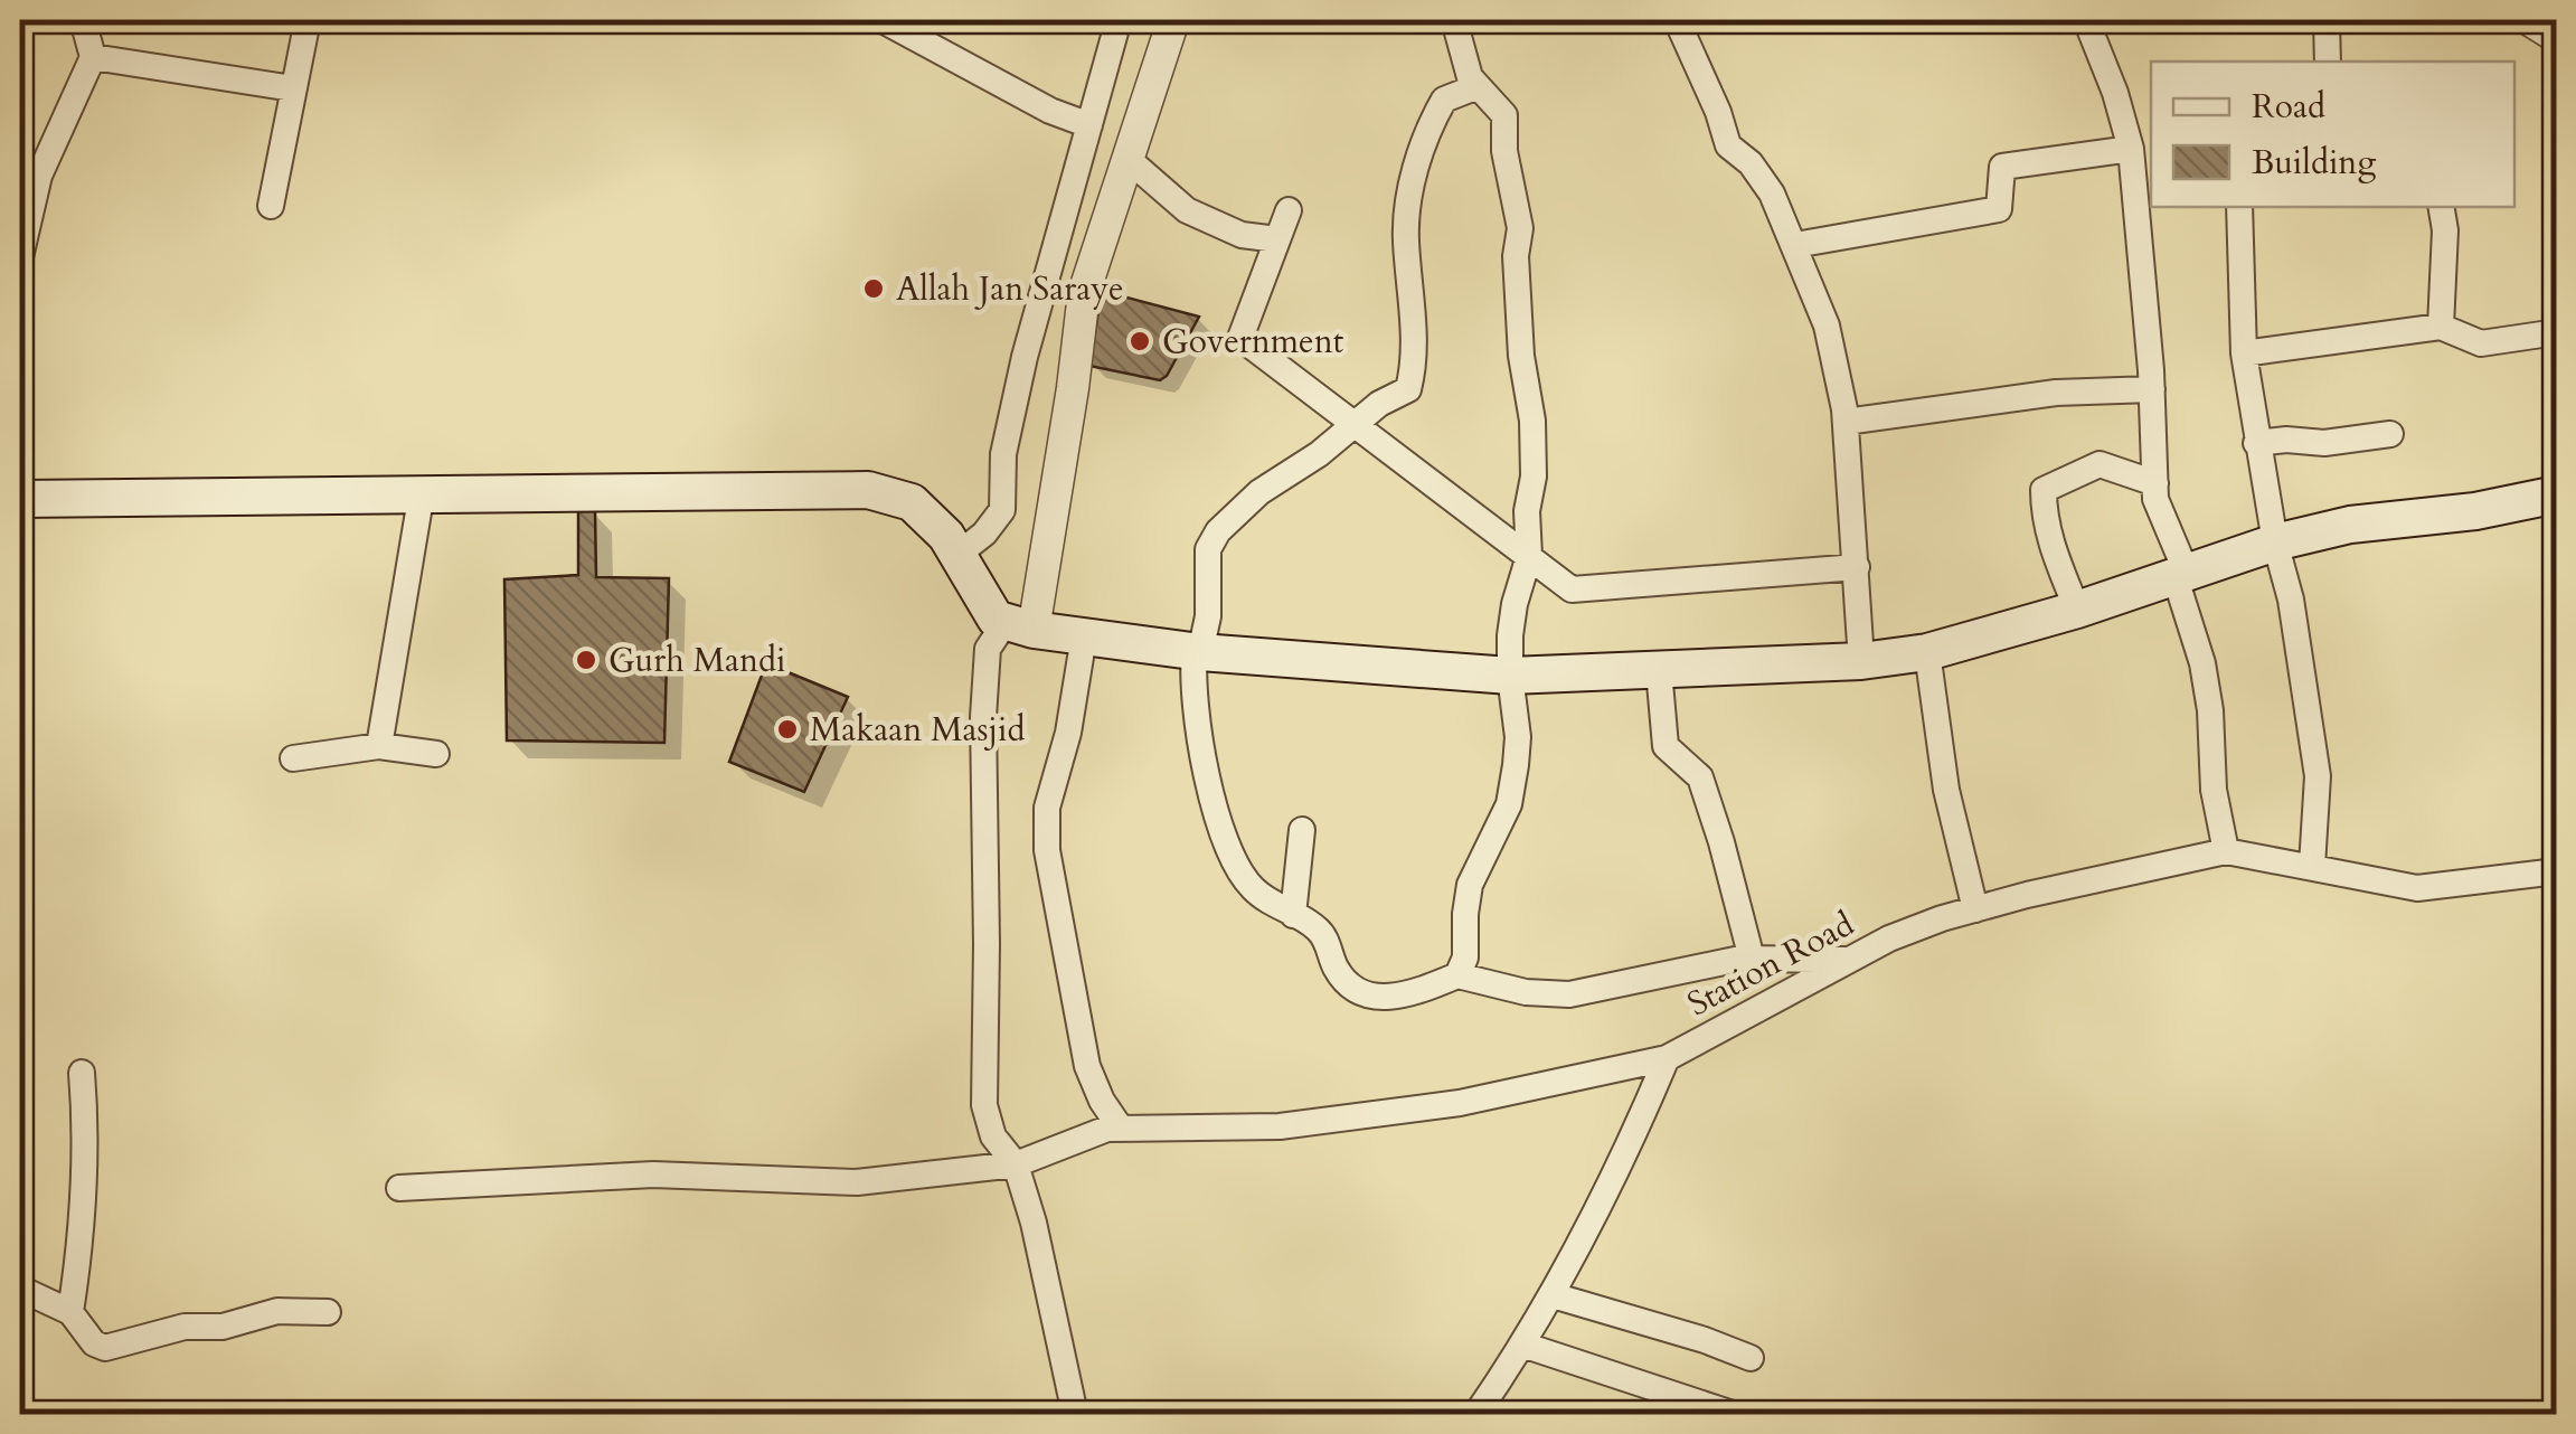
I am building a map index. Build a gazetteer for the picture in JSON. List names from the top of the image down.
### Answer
{
  "streets": {
    "street": ["Station Road"]
  },
  "places": [
    "Allah Jan Saraye",
    "Government",
    "Gurh Mandi",
    "Makaan Masjid"
  ],
  "legend": ["Road", "Building"]
}
